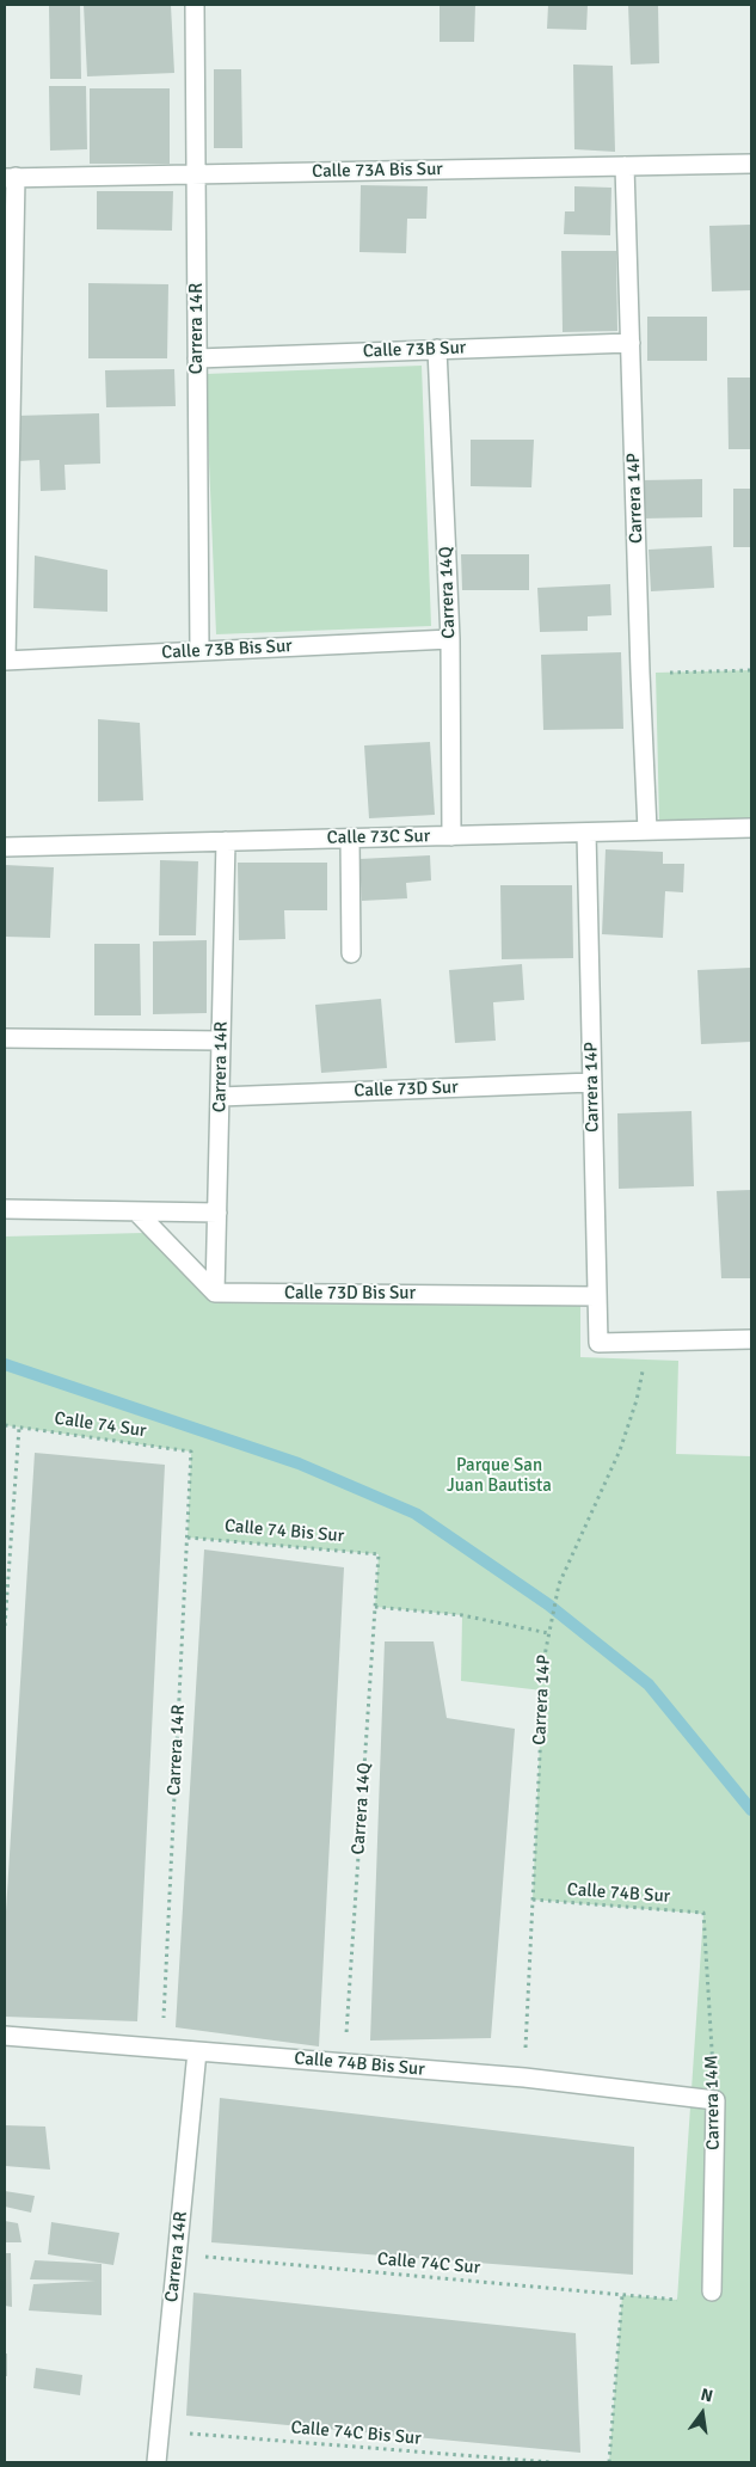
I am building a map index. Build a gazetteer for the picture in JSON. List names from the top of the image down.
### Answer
{
  "streets": {
    "street": [
      "Calle 73A Bis Sur",
      "Carrera 14R",
      "Calle 73B Sur",
      "Carrera 14P",
      "Carrera 14Q",
      "Calle 73B Bis Sur",
      "Calle 73C Sur",
      "Calle 73D Sur",
      "Calle 73D Bis Sur",
      "Calle 74B Bis Sur",
      "Carrera 14M"
    ],
    "path": [
      "Calle 74 Sur",
      "Calle 74 Bis Sur",
      "Calle 74B Sur",
      "Calle 74C Sur",
      "Calle 74C Bis Sur"
    ]
  },
  "crossings": [
    ["Calle 73A Bis Sur", "Carrera 14R"],
    ["Calle 73A Bis Sur", "Carrera 14P"],
    ["Carrera 14R", "Calle 73B Sur"],
    ["Carrera 14R", "Calle 73B Bis Sur"],
    ["Carrera 14R", "Calle 73C Sur"],
    ["Carrera 14R", "Calle 73D Sur"],
    ["Carrera 14R", "Calle 73D Bis Sur"],
    ["Carrera 14R", "Calle 74 Sur"],
    ["Carrera 14R", "Calle 74 Bis Sur"],
    ["Carrera 14R", "Calle 74B Bis Sur"],
    ["Carrera 14R", "Calle 74C Sur"],
    ["Carrera 14R", "Calle 74C Bis Sur"],
    ["Calle 73B Sur", "Carrera 14P"],
    ["Calle 73B Sur", "Carrera 14Q"],
    ["Carrera 14P", "Calle 73C Sur"],
    ["Carrera 14P", "Calle 73D Sur"],
    ["Carrera 14P", "Calle 73D Bis Sur"],
    ["Carrera 14P", "Calle 74B Sur"],
    ["Carrera 14P", "Calle 74B Bis Sur"],
    ["Carrera 14Q", "Calle 73B Bis Sur"],
    ["Carrera 14Q", "Calle 73C Sur"],
    ["Carrera 14Q", "Calle 74 Bis Sur"],
    ["Carrera 14Q", "Calle 74B Bis Sur"],
    ["Calle 74B Sur", "Carrera 14M"],
    ["Calle 74B Bis Sur", "Carrera 14M"]
  ],
  "parks": ["Parque San Juan Bautista"],
  "north": "top"
}
